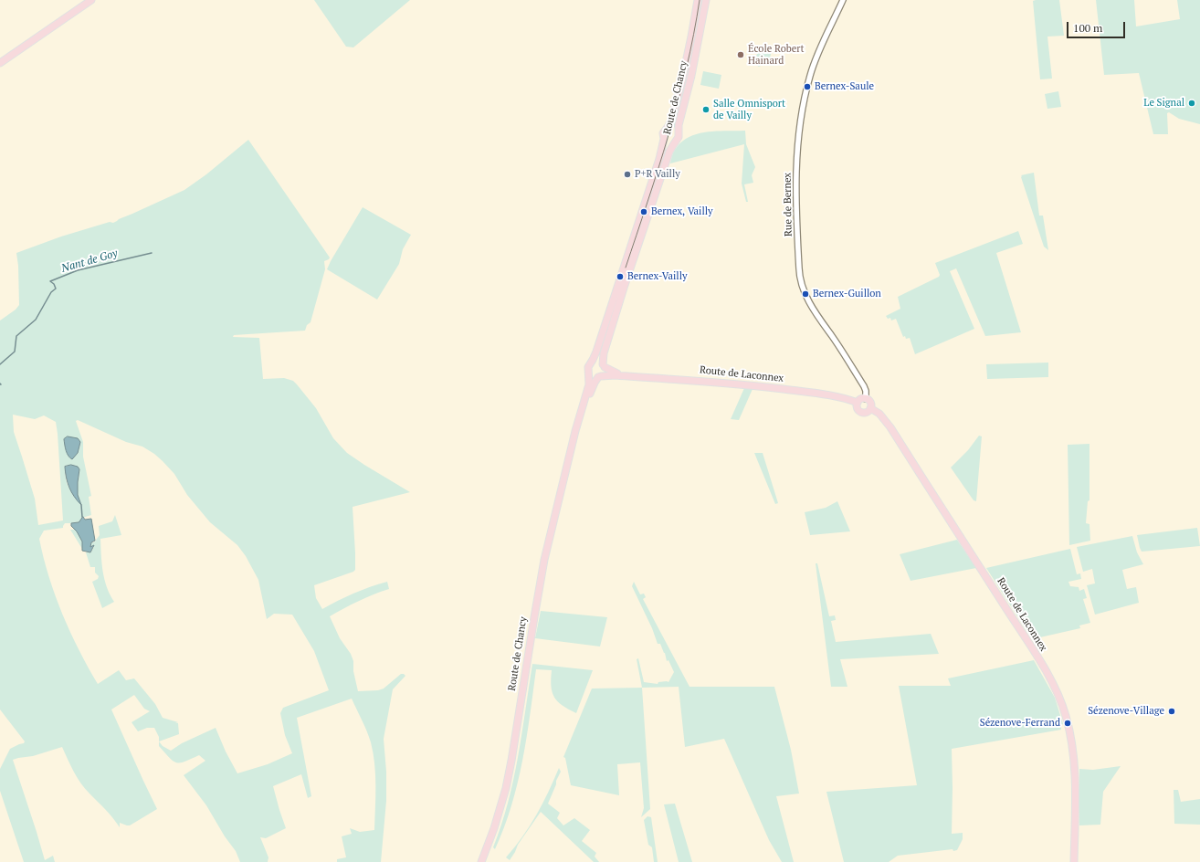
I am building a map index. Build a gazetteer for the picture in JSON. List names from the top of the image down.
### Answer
{
  "streets": {
    "main road": ["Route de Chancy", "Route de Laconnex"],
    "street": ["Rue de Bernex"]
  },
  "crossings": [
    ["Route de Chancy", "Route de Laconnex"],
    ["Rue de Bernex", "Route de Laconnex"]
  ],
  "water": ["Nant de Goy"],
  "places": [
    "École Robert Hainard",
    "Bernex-Saule",
    "Le Signal",
    "Salle Omnisport de Vailly",
    "P+R Vailly",
    "Bernex, Vailly",
    "Bernex-Vailly",
    "Bernex-Guillon",
    "Sézenove-Village",
    "Sézenove-Ferrand"
  ],
  "scale_bar": "100 m"
}
